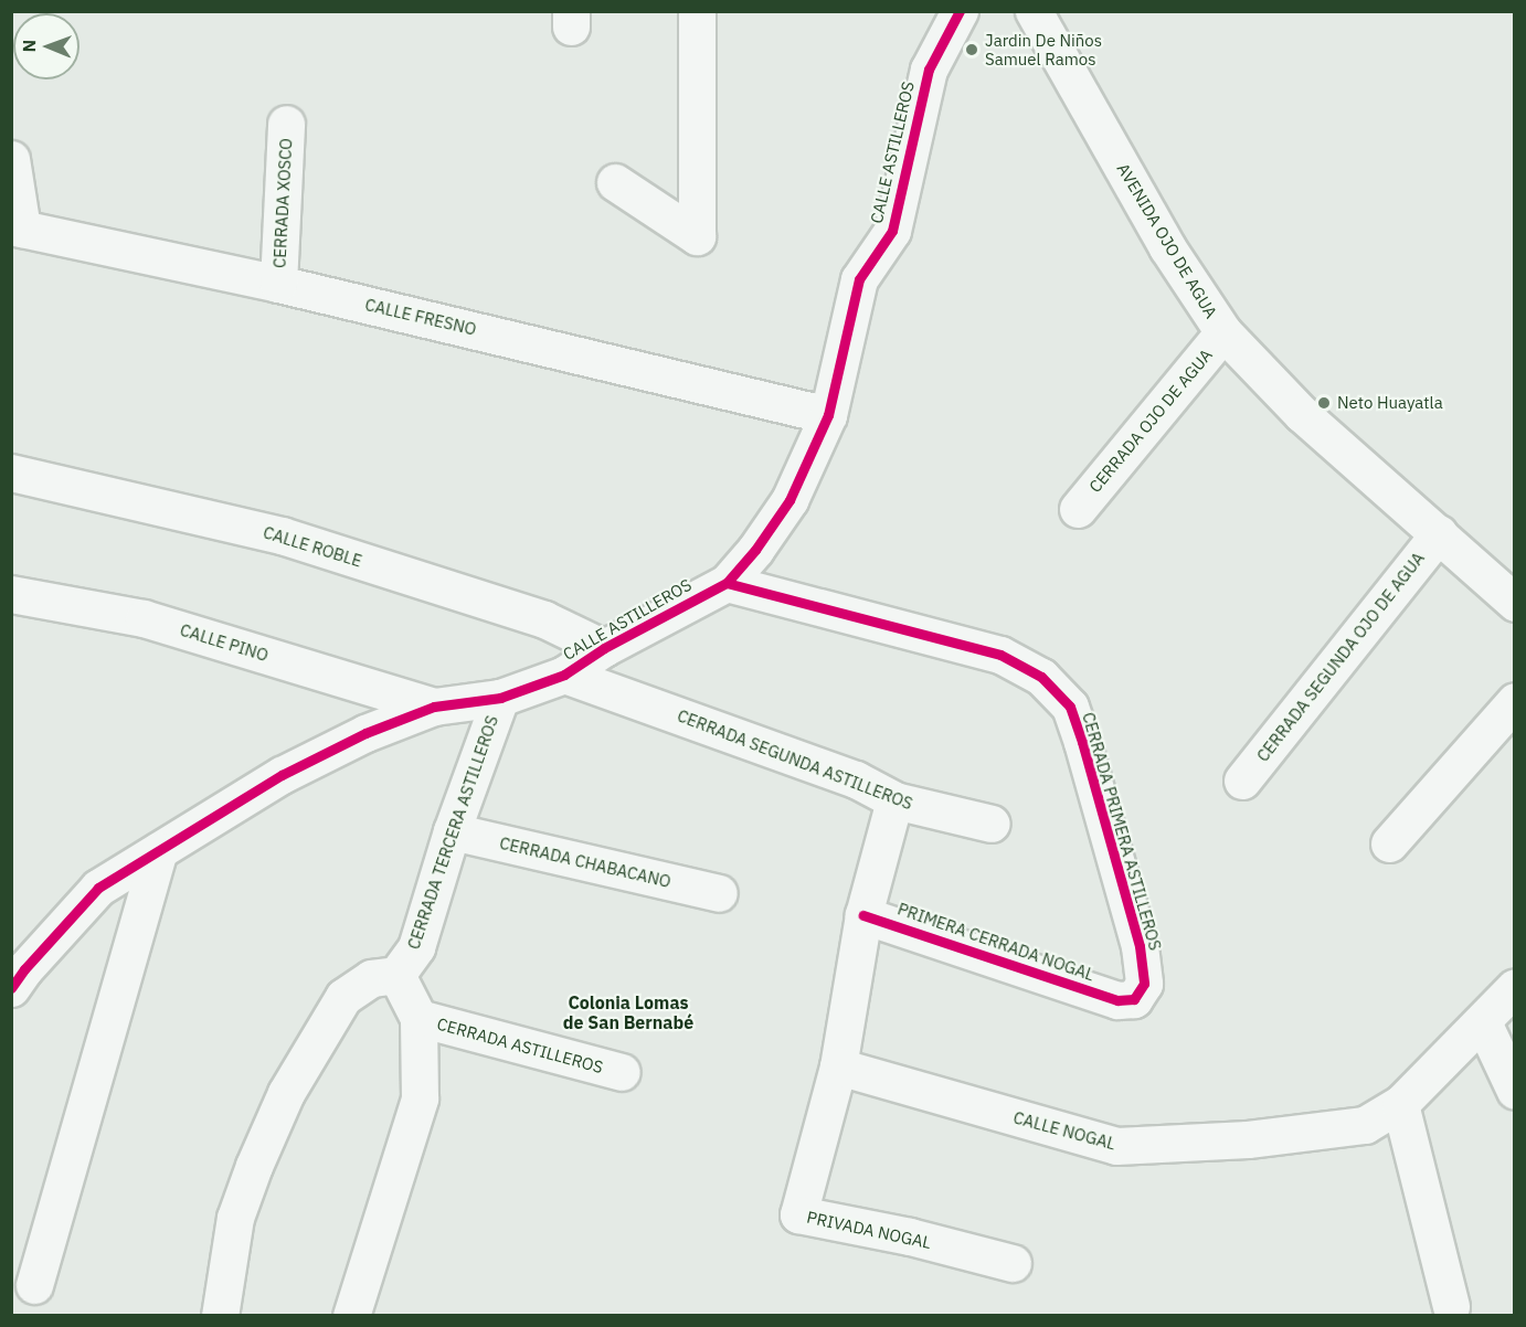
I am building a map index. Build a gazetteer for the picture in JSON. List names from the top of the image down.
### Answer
{
  "streets": {
    "street": [
      "CALLE ASTILLEROS",
      "CERRADA XOSCO",
      "AVENIDA OJO DE AGUA",
      "CALLE FRESNO",
      "CERRADA OJO DE AGUA",
      "CALLE ROBLE",
      "CALLE PINO",
      "CERRADA SEGUNDA OJO DE AGUA",
      "CERRADA SEGUNDA ASTILLEROS",
      "CERRADA PRIMERA ASTILLEROS",
      "CERRADA TERCERA ASTILLEROS",
      "CERRADA CHABACANO",
      "PRIMERA CERRADA NOGAL",
      "CERRADA ASTILLEROS",
      "CALLE NOGAL",
      "PRIVADA NOGAL"
    ]
  },
  "crossings": [
    ["CALLE ASTILLEROS", "CALLE FRESNO"],
    ["CALLE ASTILLEROS", "CALLE ROBLE"],
    ["CALLE ASTILLEROS", "CALLE PINO"],
    ["CALLE ASTILLEROS", "CERRADA SEGUNDA ASTILLEROS"],
    ["CALLE ASTILLEROS", "CERRADA PRIMERA ASTILLEROS"],
    ["CALLE ASTILLEROS", "CERRADA TERCERA ASTILLEROS"],
    ["CERRADA XOSCO", "CALLE FRESNO"],
    ["AVENIDA OJO DE AGUA", "CERRADA OJO DE AGUA"],
    ["AVENIDA OJO DE AGUA", "CERRADA SEGUNDA OJO DE AGUA"],
    ["CERRADA PRIMERA ASTILLEROS", "PRIMERA CERRADA NOGAL"],
    ["CERRADA TERCERA ASTILLEROS", "CERRADA CHABACANO"],
    ["CALLE NOGAL", "PRIVADA NOGAL"]
  ],
  "districts": ["Colonia Lomas de San Bernabé"],
  "places": ["Jardin De Niños Samuel Ramos", "Neto Huayatla"],
  "north": "left"
}
